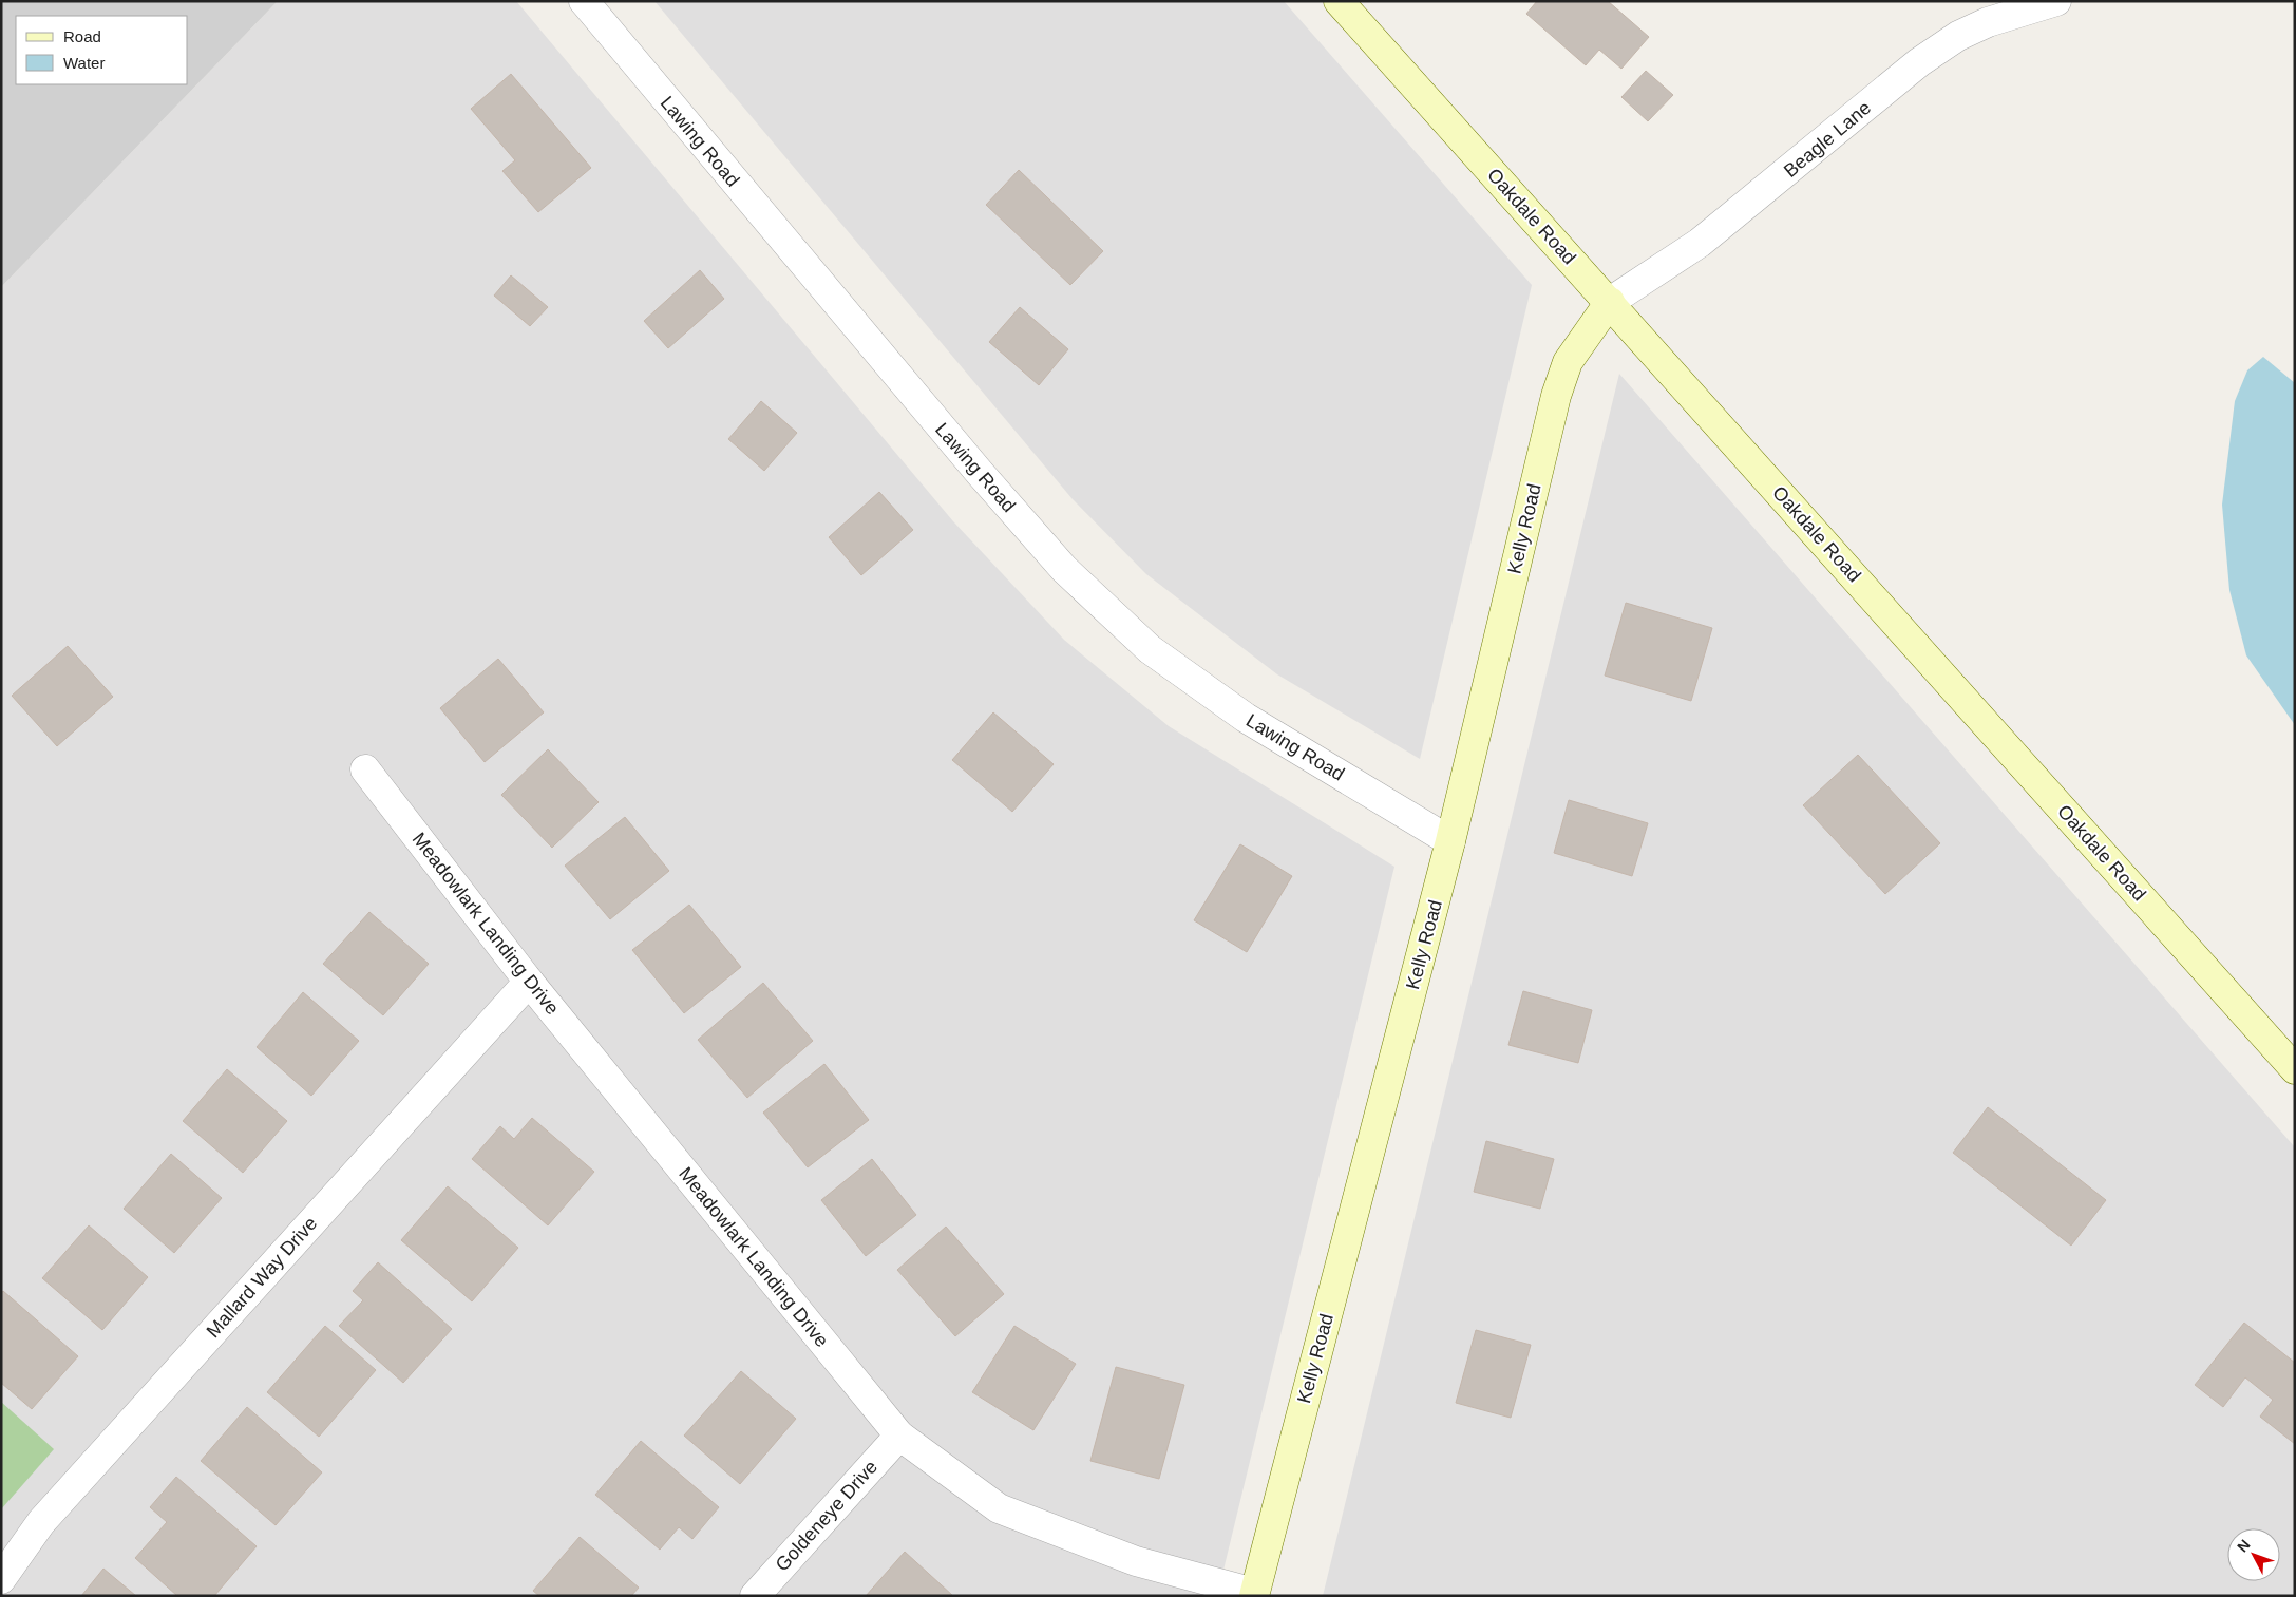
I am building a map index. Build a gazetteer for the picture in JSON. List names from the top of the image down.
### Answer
{
  "streets": {
    "main road": ["Oakdale Road", "Kelly Road"],
    "street": [
      "Beagle Lane",
      "Lawing Road",
      "Meadowlark Landing Drive",
      "Mallard Way Drive",
      "Goldeneye Drive"
    ]
  },
  "crossings": [
    ["Beagle Lane", "Oakdale Road"],
    ["Beagle Lane", "Kelly Road"],
    ["Lawing Road", "Kelly Road"],
    ["Oakdale Road", "Kelly Road"],
    ["Kelly Road", "Meadowlark Landing Drive"],
    ["Meadowlark Landing Drive", "Mallard Way Drive"],
    ["Meadowlark Landing Drive", "Goldeneye Drive"]
  ],
  "legend": ["Road", "Water"],
  "north": "top left"
}
